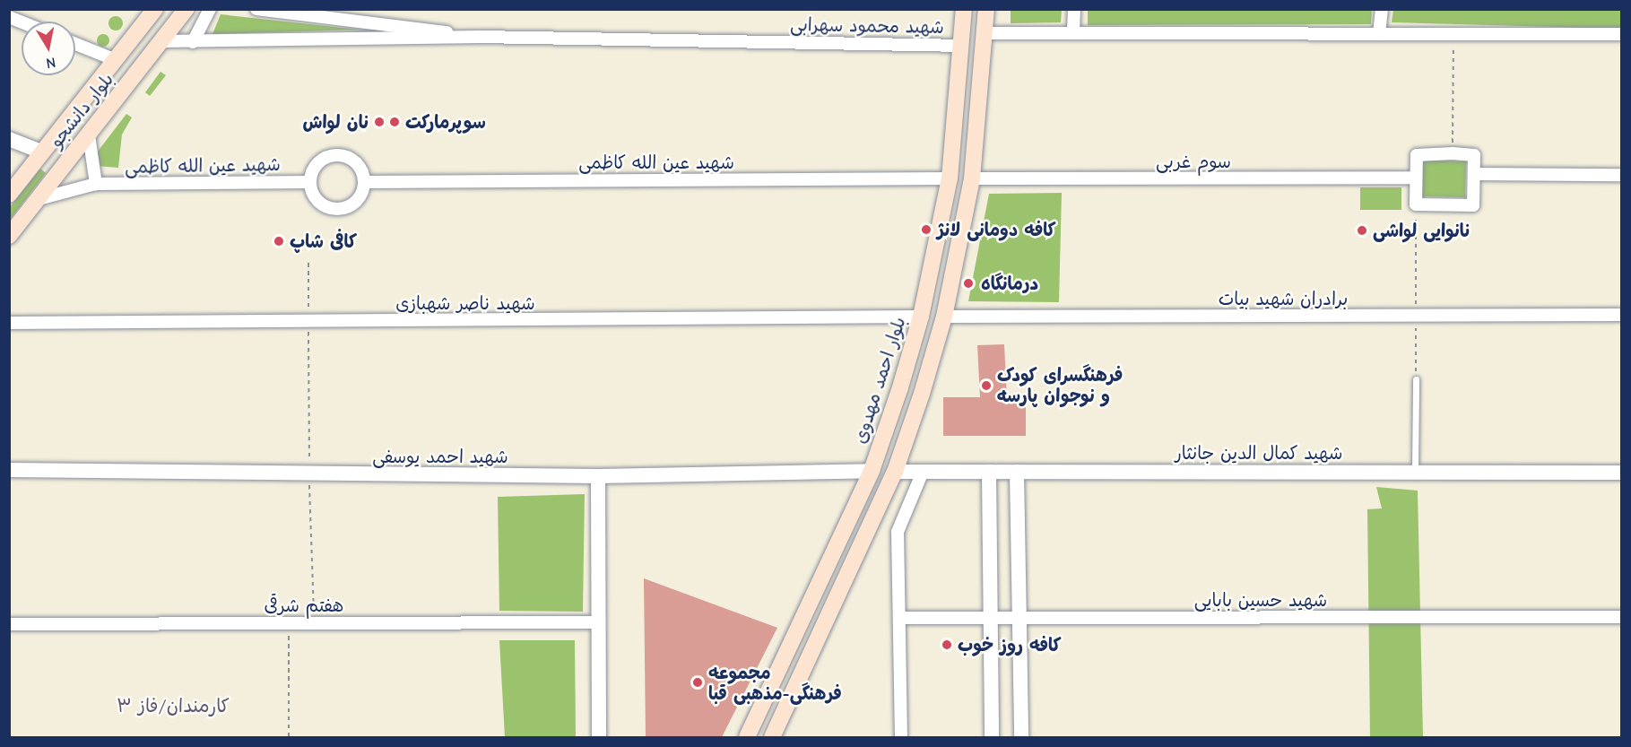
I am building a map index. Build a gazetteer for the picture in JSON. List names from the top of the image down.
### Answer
{
  "streets": {
    "main road": ["بلوار دانشجو", "بلوار احمد مهدوی"],
    "street": [
      "شهید محمود سهرابی",
      "سوم غربی",
      "شهید عین الله کاظمی",
      "برادران شهید بیات",
      "شهید ناصر شهبازی",
      "شهید کمال الدین جانثار",
      "شهید احمد یوسفی",
      "شهید حسین بابایی",
      "هفتم شرقی"
    ]
  },
  "crossings": [
    ["شهید محمود سهرابی", "بلوار دانشجو"],
    ["شهید محمود سهرابی", "بلوار احمد مهدوی"],
    ["بلوار دانشجو", "شهید عین الله کاظمی"],
    ["شهید عین الله کاظمی", "بلوار احمد مهدوی"],
    ["شهید ناصر شهبازی", "بلوار احمد مهدوی"],
    ["بلوار احمد مهدوی", "شهید احمد یوسفی"]
  ],
  "districts": ["کارمندان/فاز ۳"],
  "places": [
    "نان لواش",
    "سوپرمارکت",
    "کافه دومانی لانژ",
    "نانوایی لواشی",
    "کافی شاپ",
    "درمانگاه",
    "فرهنگسرای کودک و نوجوان پارسه",
    "کافه روز خوب",
    "مجموعه فرهنگی-مذهبی قبا"
  ],
  "north": "bottom"
}
